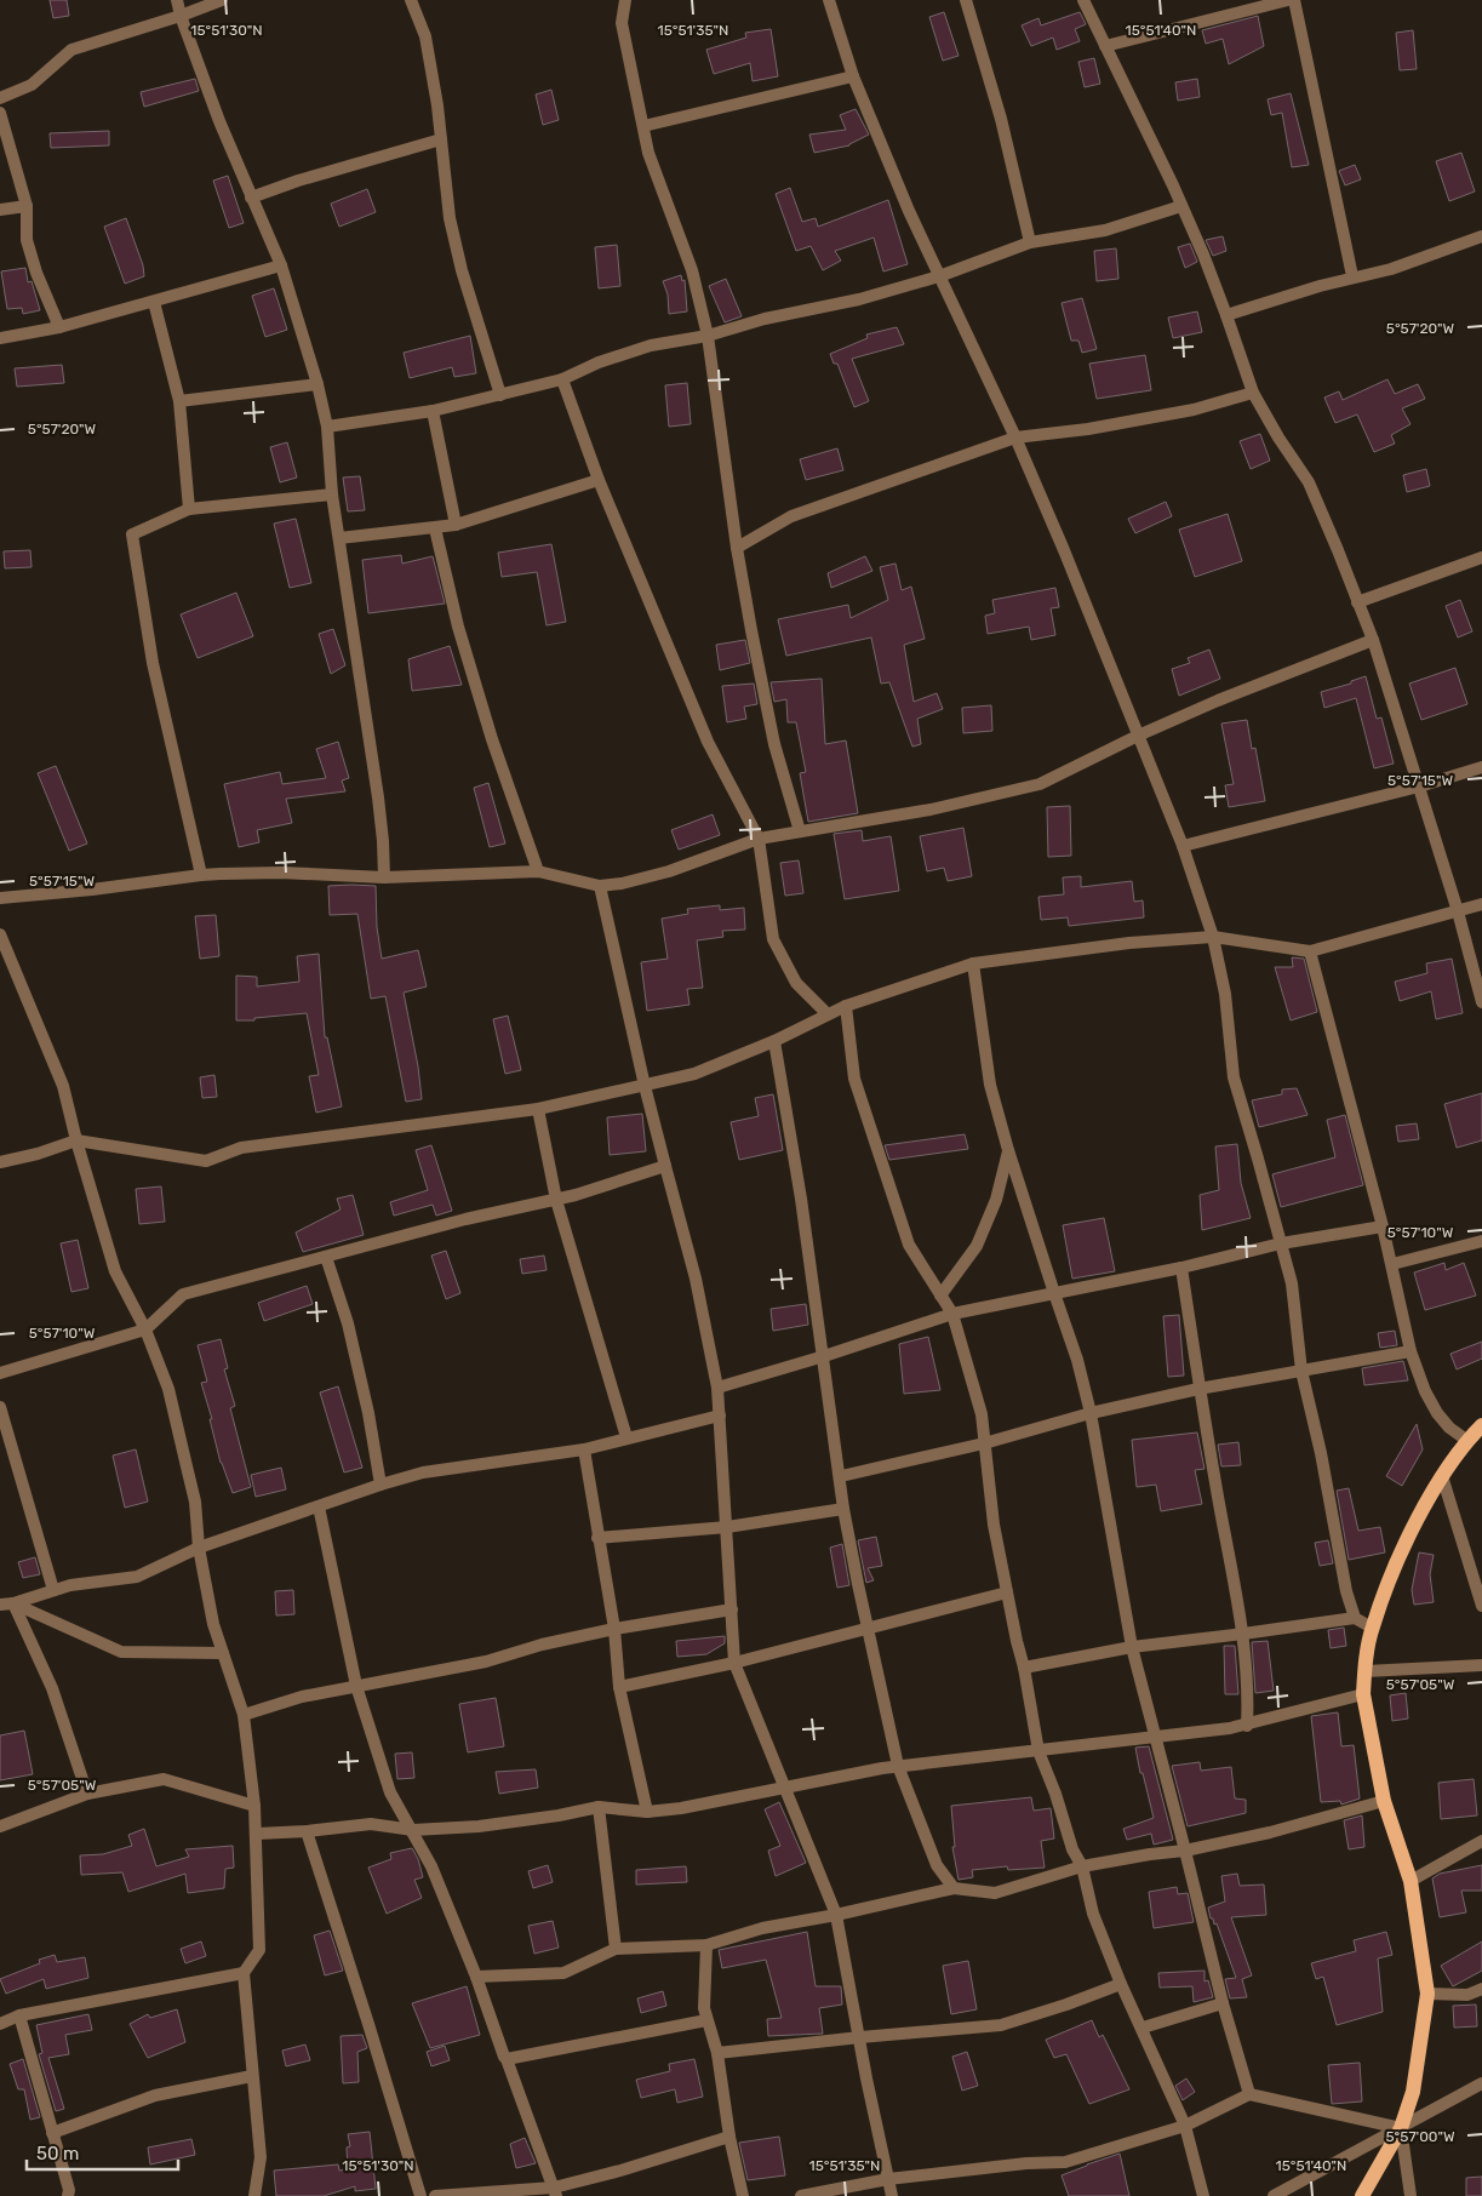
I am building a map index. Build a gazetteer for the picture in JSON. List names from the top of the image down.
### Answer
{
  "scale_bar": "50 m",
  "coordinates": [
    "15°51'30\"N",
    "15°51'35\"N",
    "15°51'40\"N",
    "5°57'20\"W",
    "5°57'15\"W",
    "5°57'10\"W",
    "5°57'05\"W",
    "5°57'00\"W"
  ]
}
